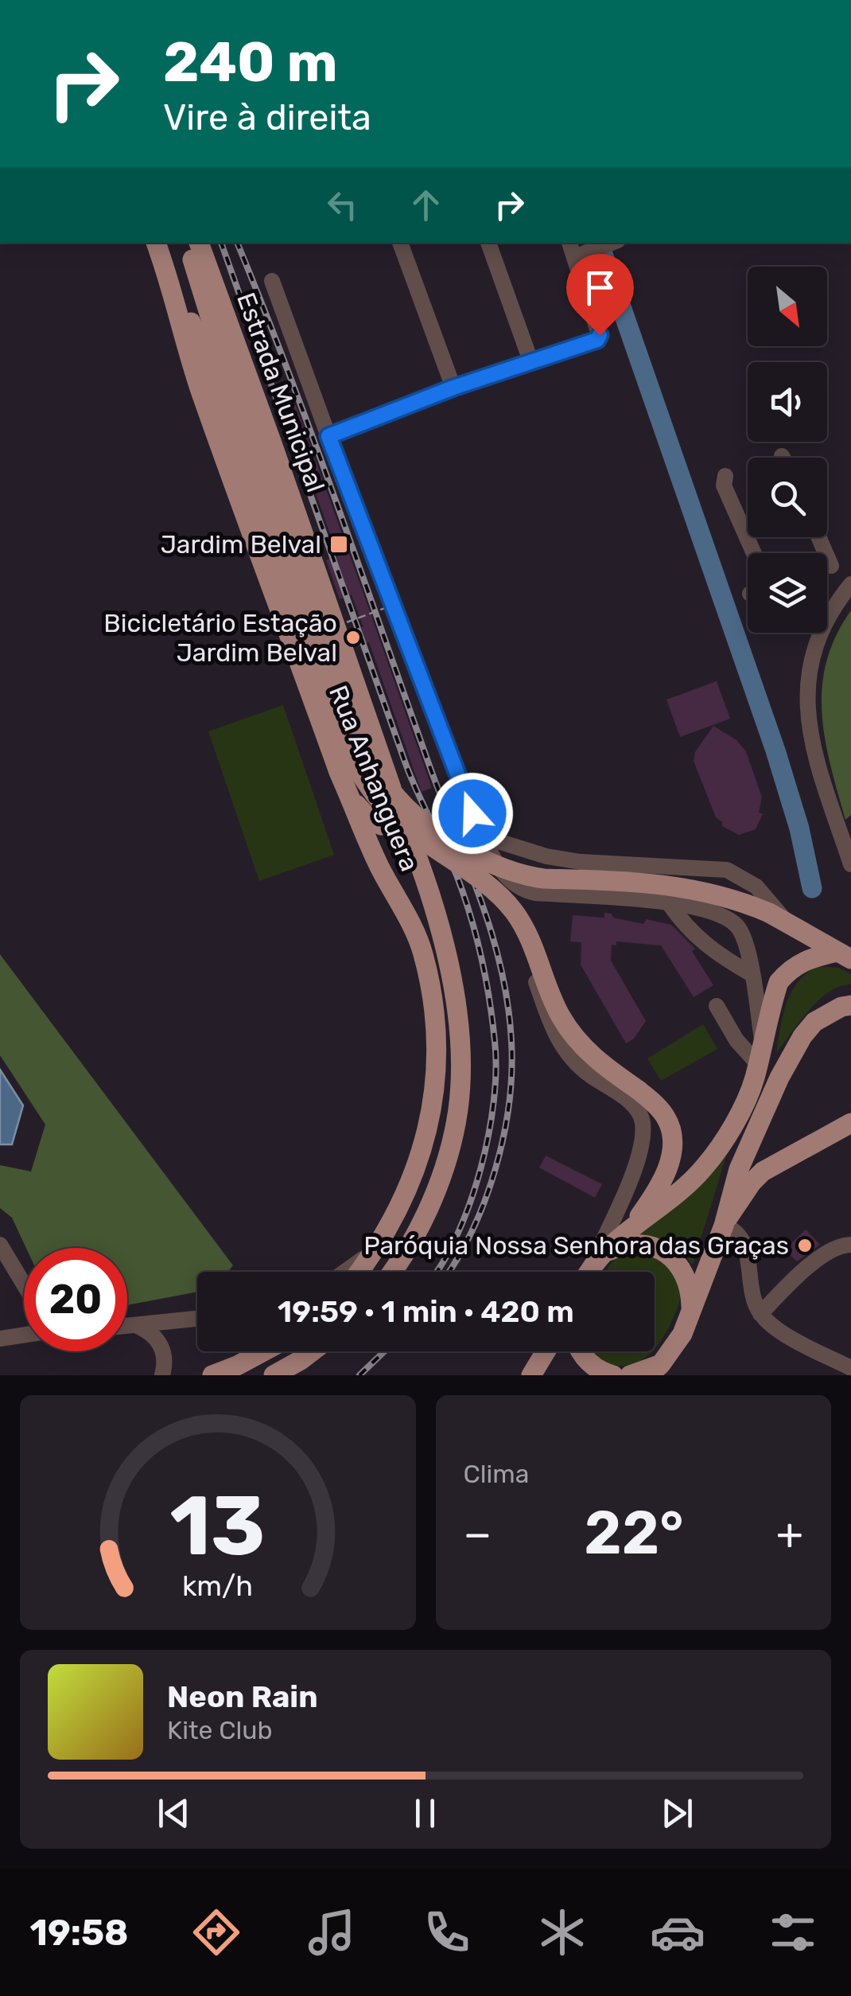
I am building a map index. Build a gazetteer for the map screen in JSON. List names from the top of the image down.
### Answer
{
  "streets": {
    "main road": ["Estrada Municipal", "Rua Anhanguera"]
  },
  "places": {
    "transit": ["Jardim Belval"],
    "other": ["Bicicletário Estação Jardim Belval", "Paróquia Nossa Senhora das Graças"]
  },
  "north": "bottom right",
  "page": {
    "turn": ["240 m", "Vire à direita"],
    "limit": "20",
    "trip": "19:59 · 1 min · 420 m",
    "tile": "Clima",
    "heat": ["−", "22°", "+"],
    "song": ["Neon Rain", "Kite Club"],
    "tabs": "19:58",
    "gauge": ["13", "km/h"]
  }
}
